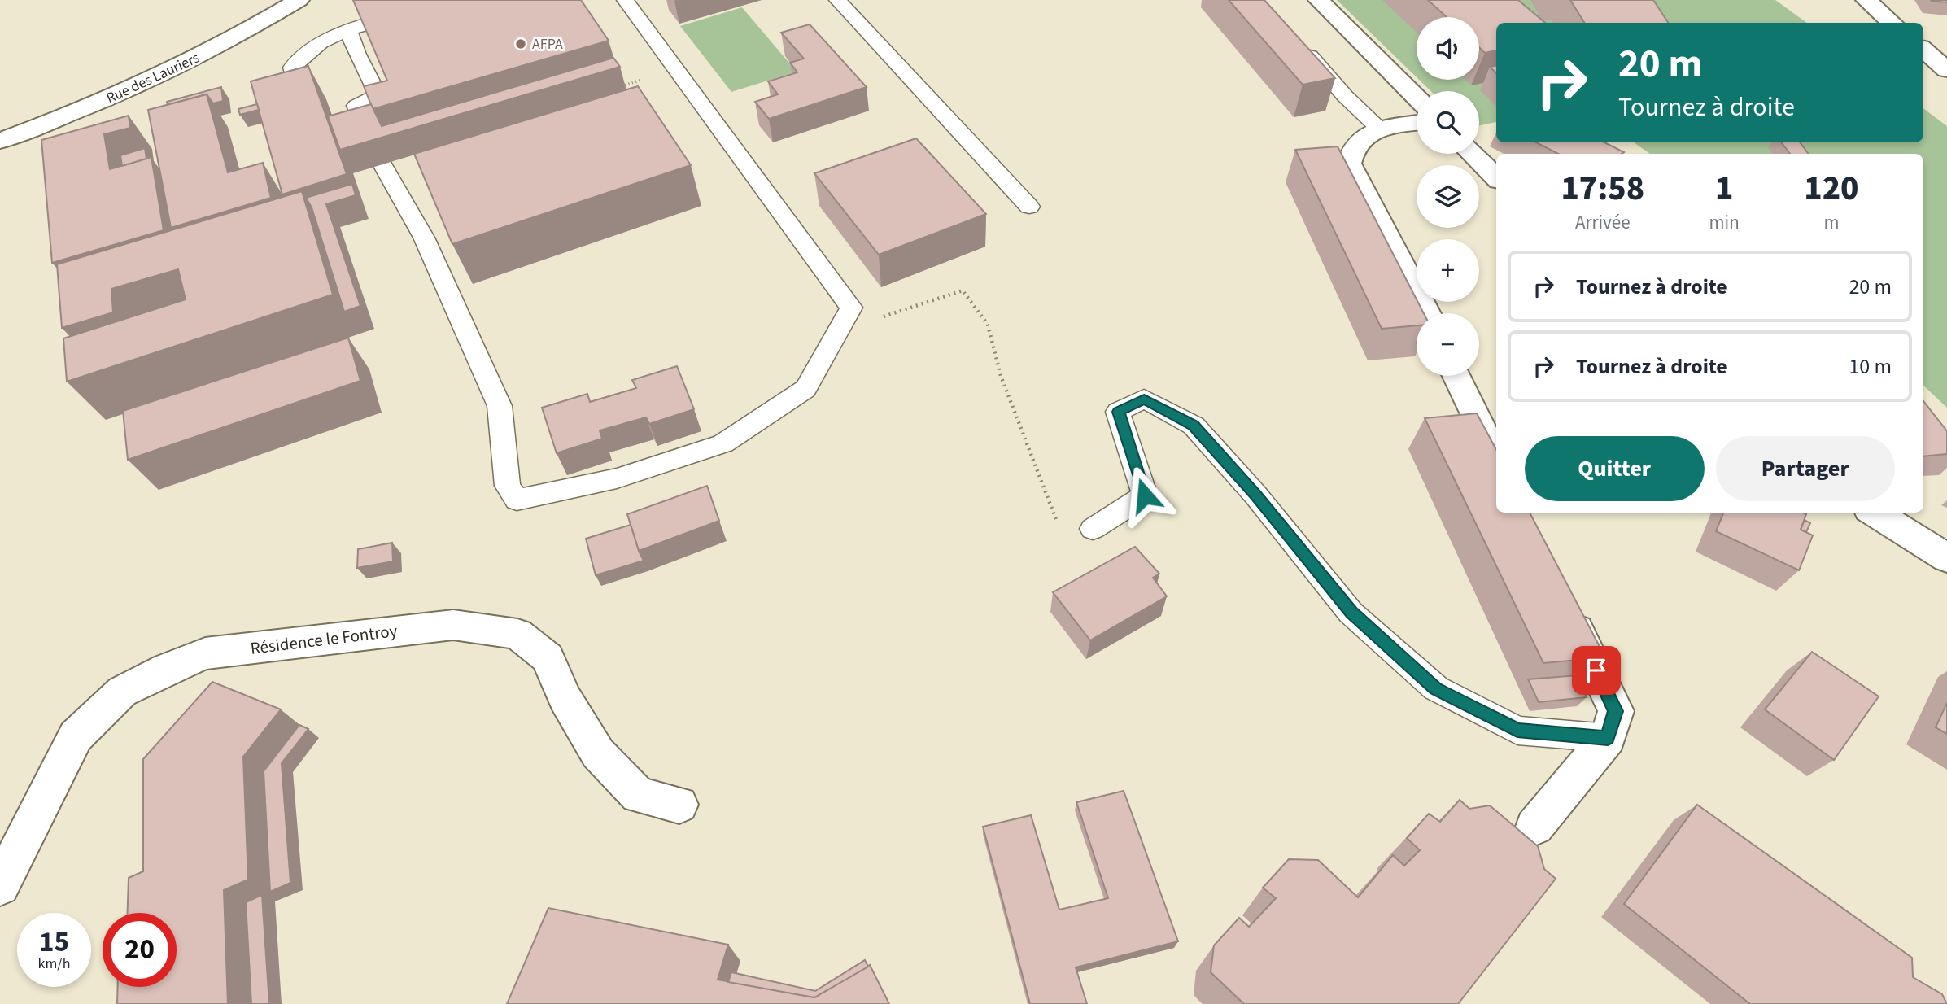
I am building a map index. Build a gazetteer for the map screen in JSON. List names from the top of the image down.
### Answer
{
  "streets": {
    "street": ["Rue des Lauriers", "Résidence le Fontroy"]
  },
  "places": ["AFPA"],
  "page": {
    "map_buttons": ["+", "−"],
    "turn": ["20 m", "Tournez à droite"],
    "eta": [
      "17:58",
      "Arrivée",
      "1",
      "min",
      "120",
      "m"
    ],
    "list": [
      {
        "name": "Tournez à droite",
        "value": "20 m"
      },
      {
        "name": "Tournez à droite",
        "value": "10 m"
      }
    ],
    "buttons": ["Quitter", "Partager"],
    "speed": "15 km/h",
    "limit": "20"
  }
}
